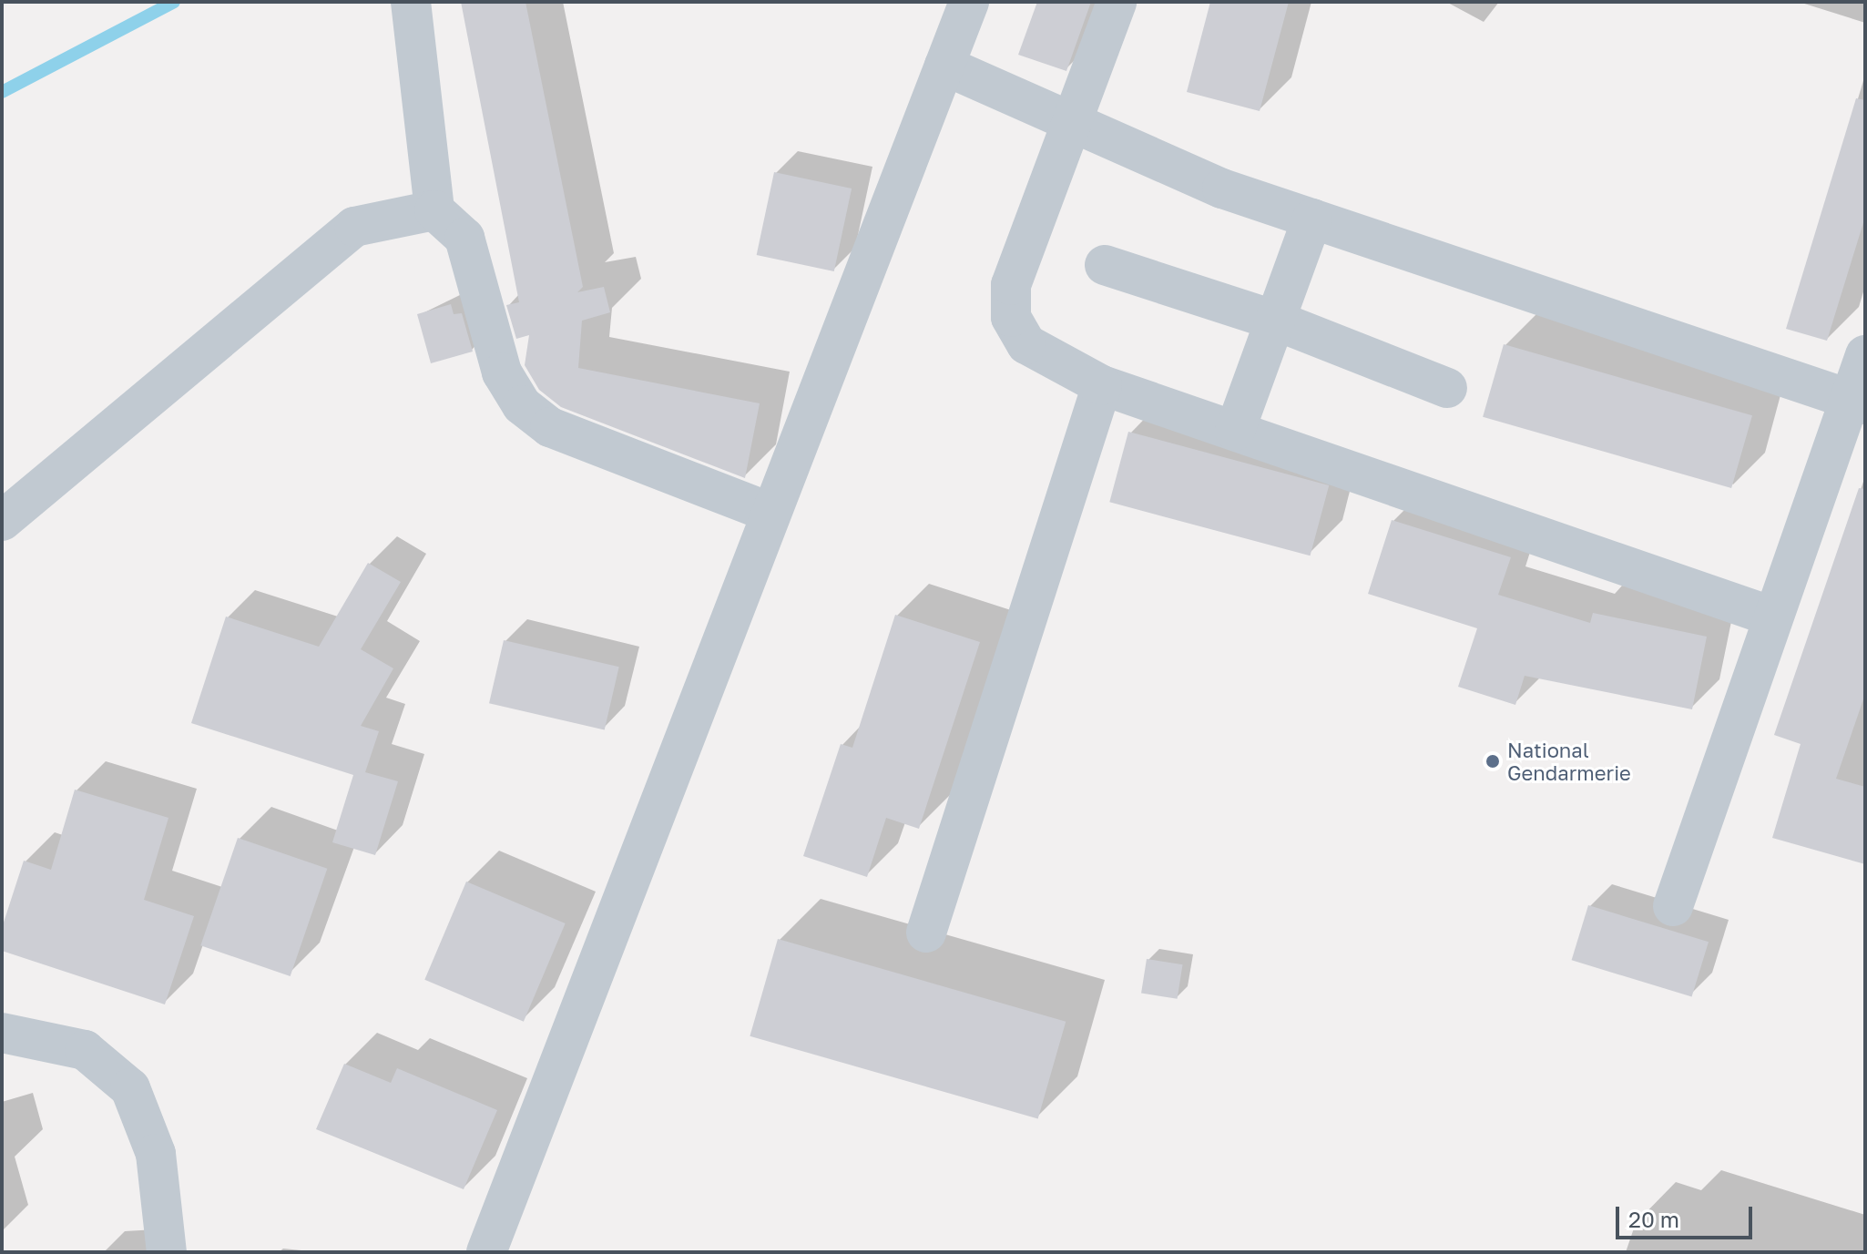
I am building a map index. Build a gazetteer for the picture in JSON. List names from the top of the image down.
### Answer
{
  "places": ["National Gendarmerie"],
  "scale_bar": "20 m"
}
